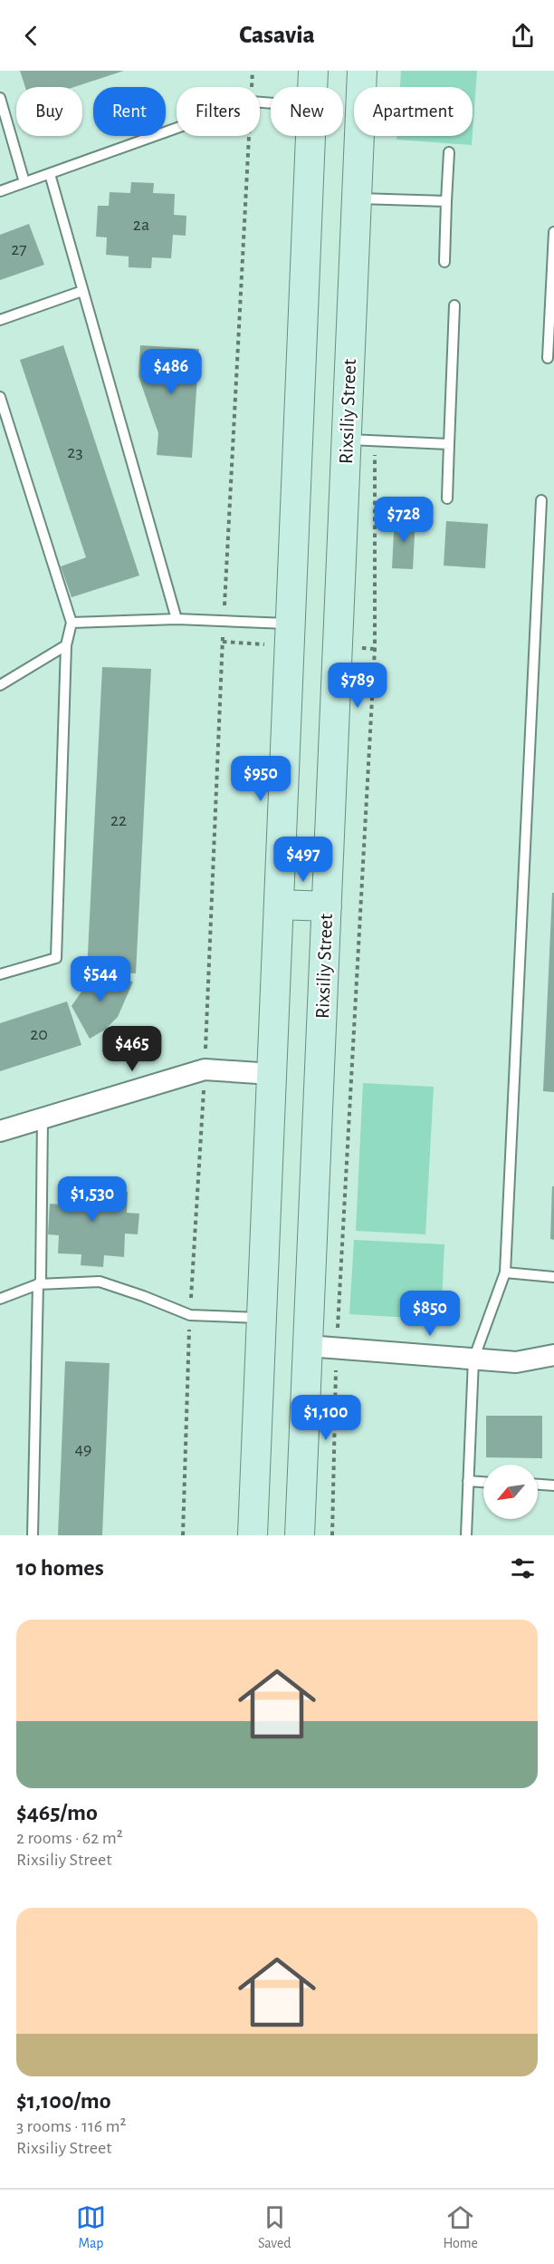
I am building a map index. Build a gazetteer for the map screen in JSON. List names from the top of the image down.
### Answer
{
  "streets": {
    "main road": ["Rixsiliy Street"]
  },
  "house_numbers": [
    "2a",
    "27",
    "23",
    "22",
    "20",
    "49"
  ],
  "north": "bottom left",
  "page": {
    "header": "Casavia",
    "chip": [
      "Buy",
      "Rent",
      "Filters",
      "New",
      "Apartment"
    ],
    "price": [
      "$486",
      "$728",
      "$789",
      "$950",
      "$497",
      "$544",
      "$465",
      "$1,530",
      "$850",
      "$1,100"
    ],
    "heading": "10 homes",
    "list": [
      {
        "name": "$465/mo",
        "note": "2 rooms · 62 m² · Rixsiliy Street"
      },
      {
        "name": "$1,100/mo",
        "note": "3 rooms · 116 m² · Rixsiliy Street"
      }
    ],
    "tabs": ["Map", "Saved", "Home"]
  }
}
